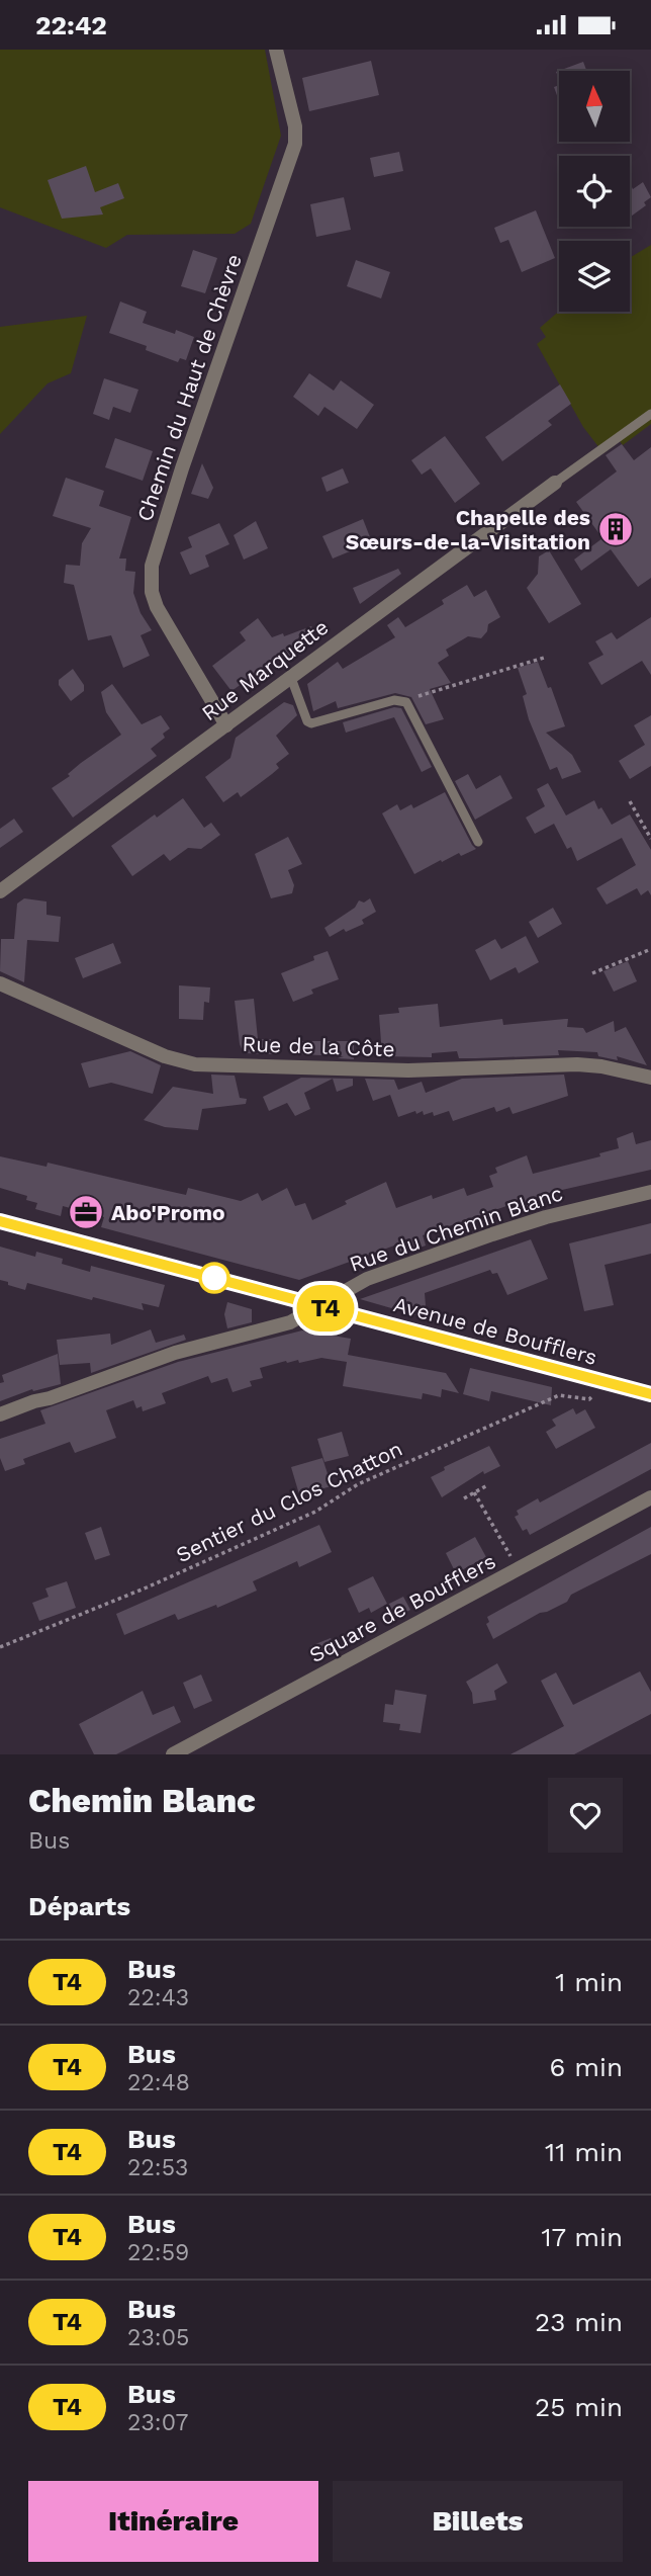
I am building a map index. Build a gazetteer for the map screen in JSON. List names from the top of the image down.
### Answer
{
  "streets": {
    "street": [
      "Chemin du Haut de Chèvre",
      "Rue Marquette",
      "Rue de la Côte",
      "Rue du Chemin Blanc",
      "Avenue de Boufflers",
      "Square de Boufflers"
    ],
    "path": ["Sentier du Clos Chatton"]
  },
  "crossings": [
    ["Chemin du Haut de Chèvre", "Rue Marquette"],
    ["Rue du Chemin Blanc", "Avenue de Boufflers"]
  ],
  "places": {
    "building": ["Chapelle des Sœurs-de-la-Visitation"],
    "office": ["Abo'Promo"]
  },
  "lines": ["bus line T4"],
  "north": "top",
  "page": {
    "status": "22:42",
    "on_map": "T4",
    "heading": [
      ["Chemin Blanc", "Bus"],
      "Départs"
    ],
    "list": [
      {
        "mark": "T4",
        "name": "Bus",
        "note": "22:43",
        "value": "1 min"
      },
      {
        "mark": "T4",
        "name": "Bus",
        "note": "22:48",
        "value": "6 min"
      },
      {
        "mark": "T4",
        "name": "Bus",
        "note": "22:53",
        "value": "11 min"
      },
      {
        "mark": "T4",
        "name": "Bus",
        "note": "22:59",
        "value": "17 min"
      },
      {
        "mark": "T4",
        "name": "Bus",
        "note": "23:05",
        "value": "23 min"
      },
      {
        "mark": "T4",
        "name": "Bus",
        "note": "23:07",
        "value": "25 min"
      }
    ],
    "buttons": ["Itinéraire", "Billets"]
  }
}
